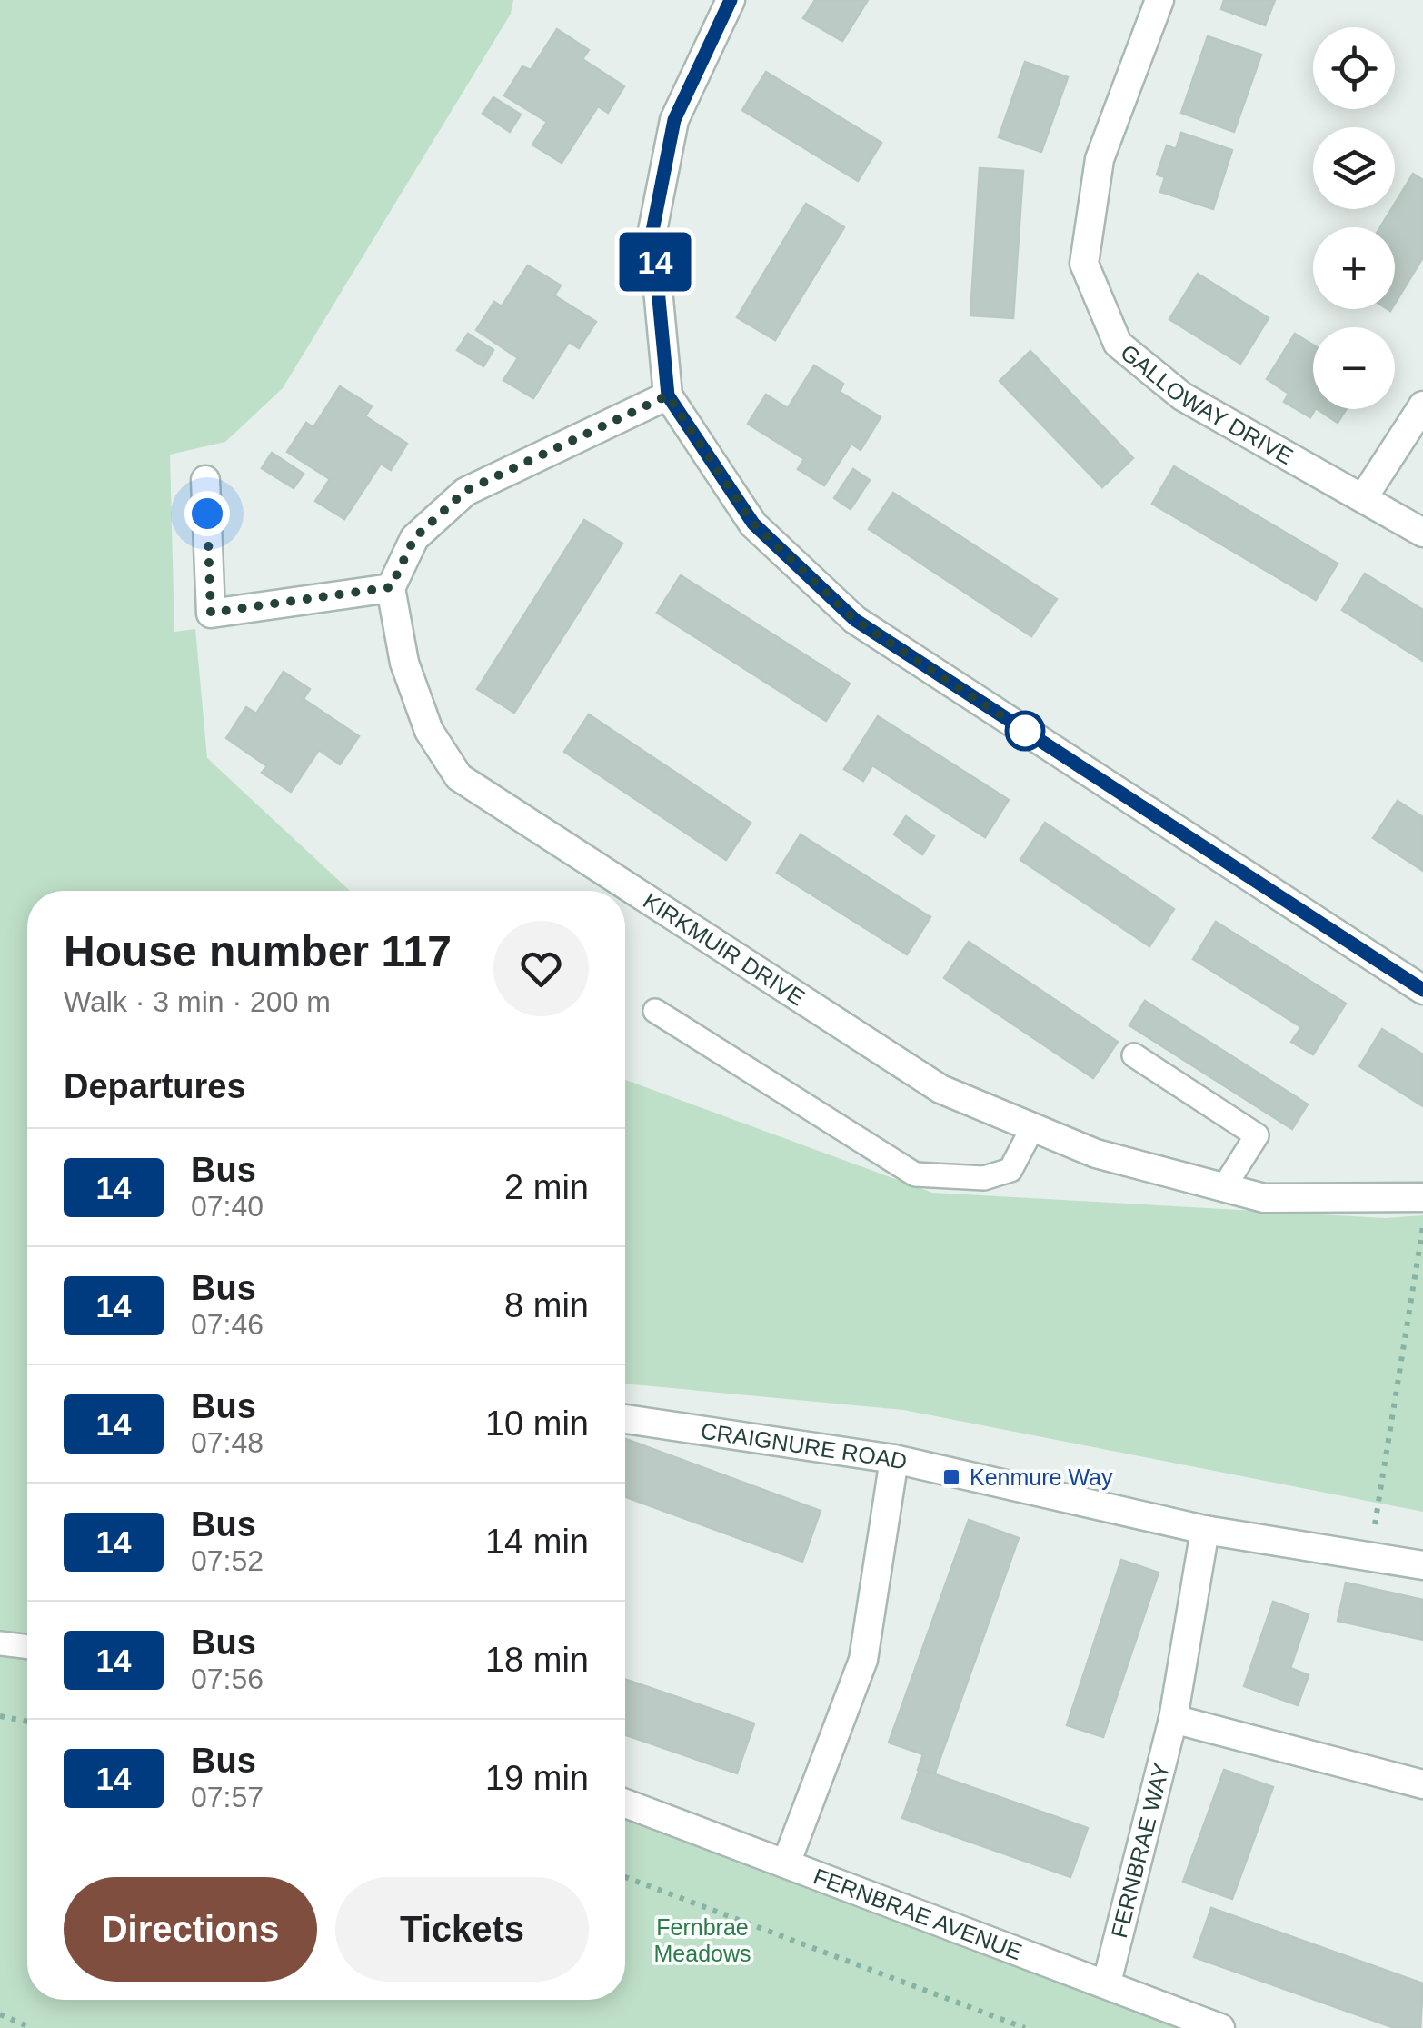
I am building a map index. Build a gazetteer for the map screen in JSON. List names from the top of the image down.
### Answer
{
  "streets": {
    "street": [
      "GALLOWAY DRIVE",
      "KIRKMUIR DRIVE",
      "CRAIGNURE ROAD",
      "FERNBRAE WAY",
      "FERNBRAE AVENUE"
    ]
  },
  "crossings": [
    ["CRAIGNURE ROAD", "FERNBRAE WAY"],
    ["FERNBRAE WAY", "FERNBRAE AVENUE"]
  ],
  "parks": ["Fernbrae Meadows"],
  "places": {
    "transit": ["Kenmure Way"]
  },
  "lines": ["bus line 14"],
  "page": {
    "on_map": "14",
    "map_buttons": ["+", "−"],
    "heading": [
      ["House number 117", "Walk · 3 min · 200 m"],
      "Departures"
    ],
    "list": [
      {
        "mark": "14",
        "name": "Bus",
        "note": "07:40",
        "value": "2 min"
      },
      {
        "mark": "14",
        "name": "Bus",
        "note": "07:46",
        "value": "8 min"
      },
      {
        "mark": "14",
        "name": "Bus",
        "note": "07:48",
        "value": "10 min"
      },
      {
        "mark": "14",
        "name": "Bus",
        "note": "07:52",
        "value": "14 min"
      },
      {
        "mark": "14",
        "name": "Bus",
        "note": "07:56",
        "value": "18 min"
      },
      {
        "mark": "14",
        "name": "Bus",
        "note": "07:57",
        "value": "19 min"
      }
    ],
    "buttons": ["Directions", "Tickets"]
  }
}
